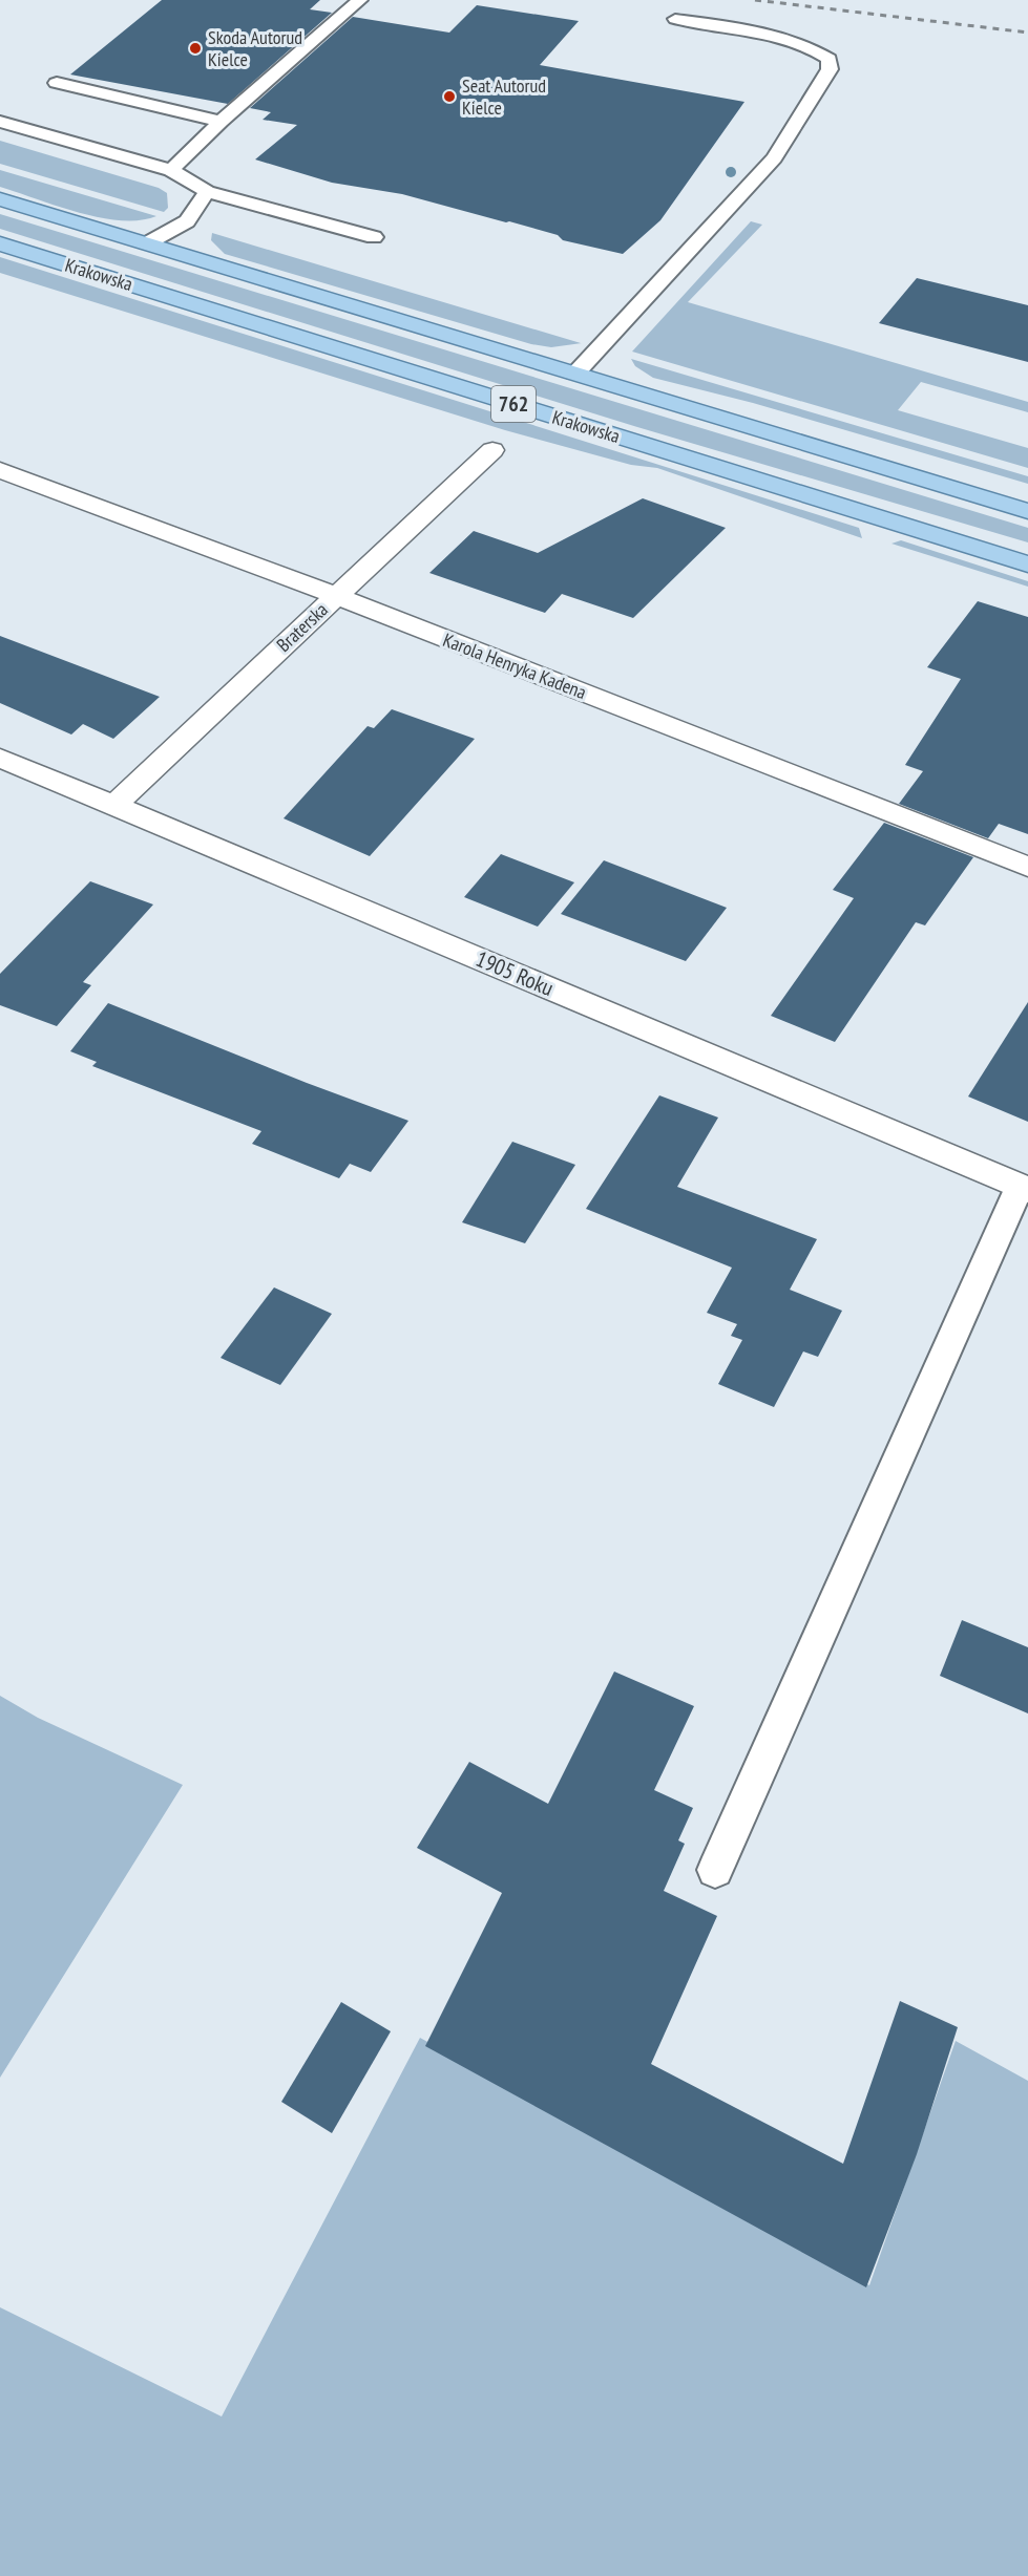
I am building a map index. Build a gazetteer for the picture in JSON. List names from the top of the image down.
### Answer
{
  "streets": {
    "main road": ["Krakowska", "762"],
    "street": ["Braterska", "Karola Henryka Kadena", "1905 Roku"]
  },
  "crossings": [
    ["Braterska", "Karola Henryka Kadena"],
    ["Braterska", "1905 Roku"]
  ],
  "places": ["Skoda Autorud Kielce", "Seat Autorud Kielce"]
}
